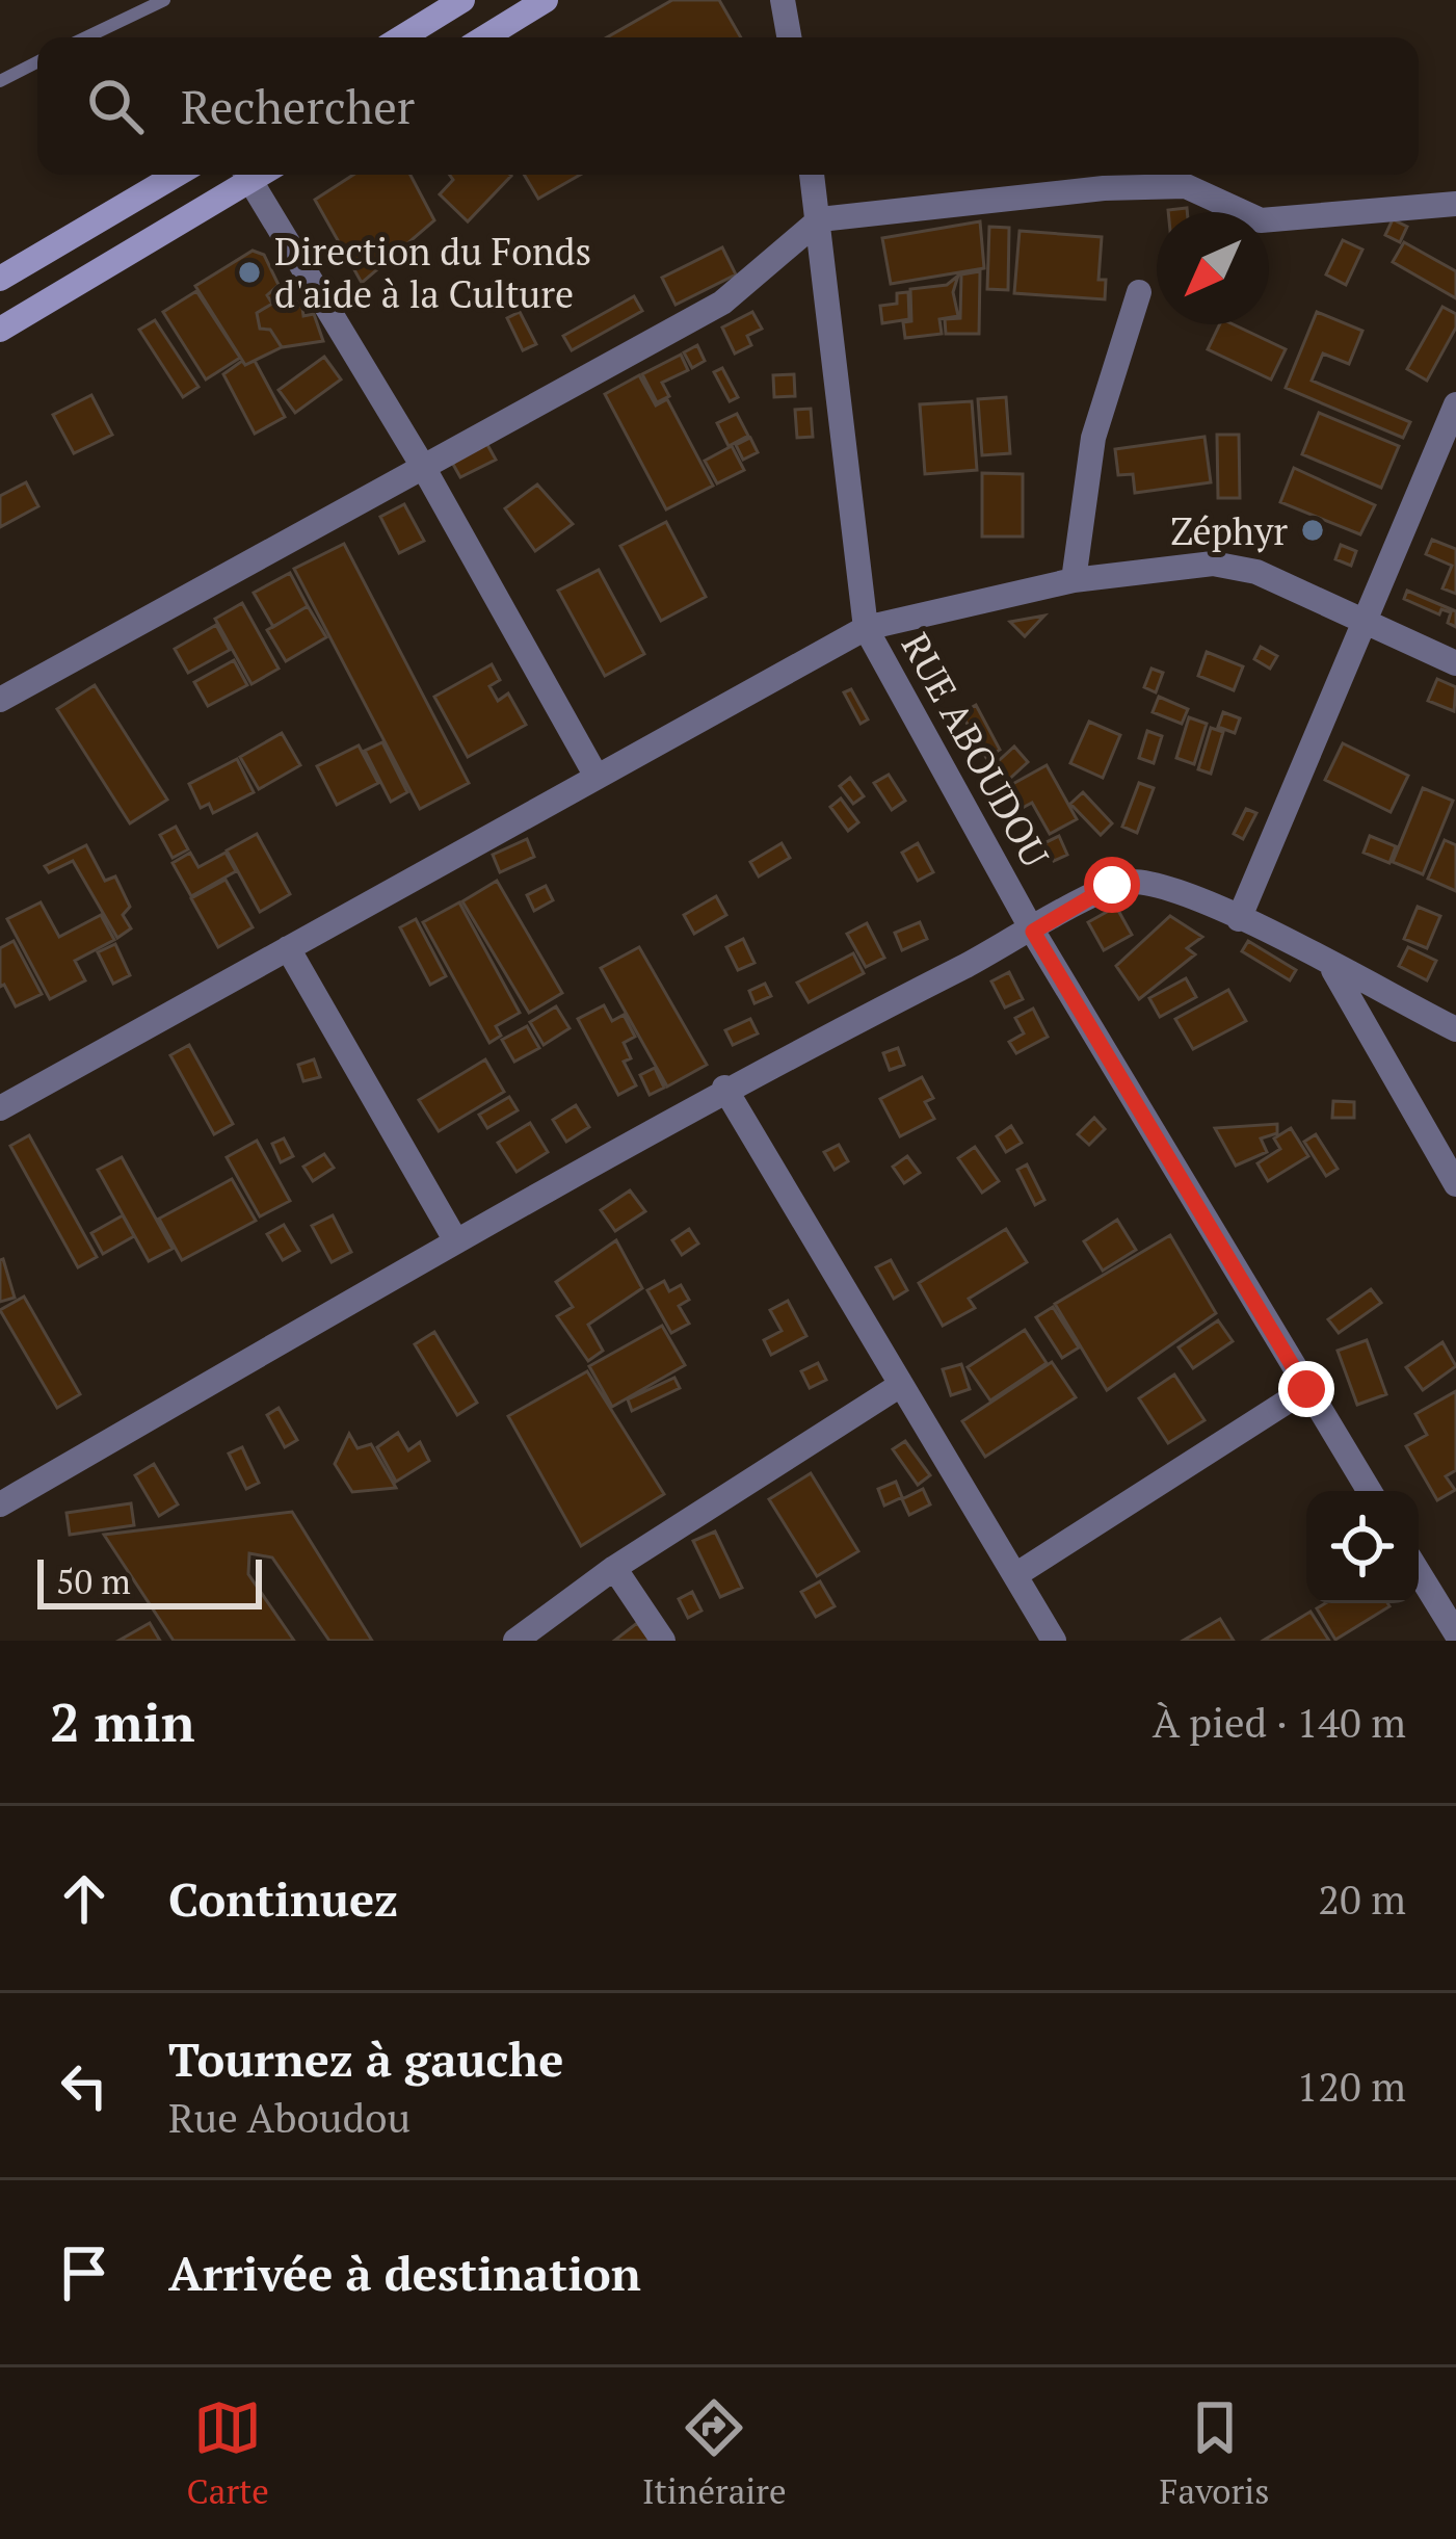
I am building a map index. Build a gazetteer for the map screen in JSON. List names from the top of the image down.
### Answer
{
  "streets": {
    "street": ["RUE ABOUDOU"]
  },
  "places": ["Direction du Fonds d'aide à la Culture", "Zéphyr"],
  "scale_bar": "50 m",
  "north": "bottom left",
  "page": {
    "search": "Rechercher",
    "scale": "50 m",
    "heading": ["2 min", "À pied · 140 m"],
    "list": [
      ["Continuez", "20 m"],
      ["Tournez à gauche", "Rue Aboudou", "120 m"],
      "Arrivée à destination"
    ],
    "nav": ["Carte", "Itinéraire", "Favoris"]
  }
}
